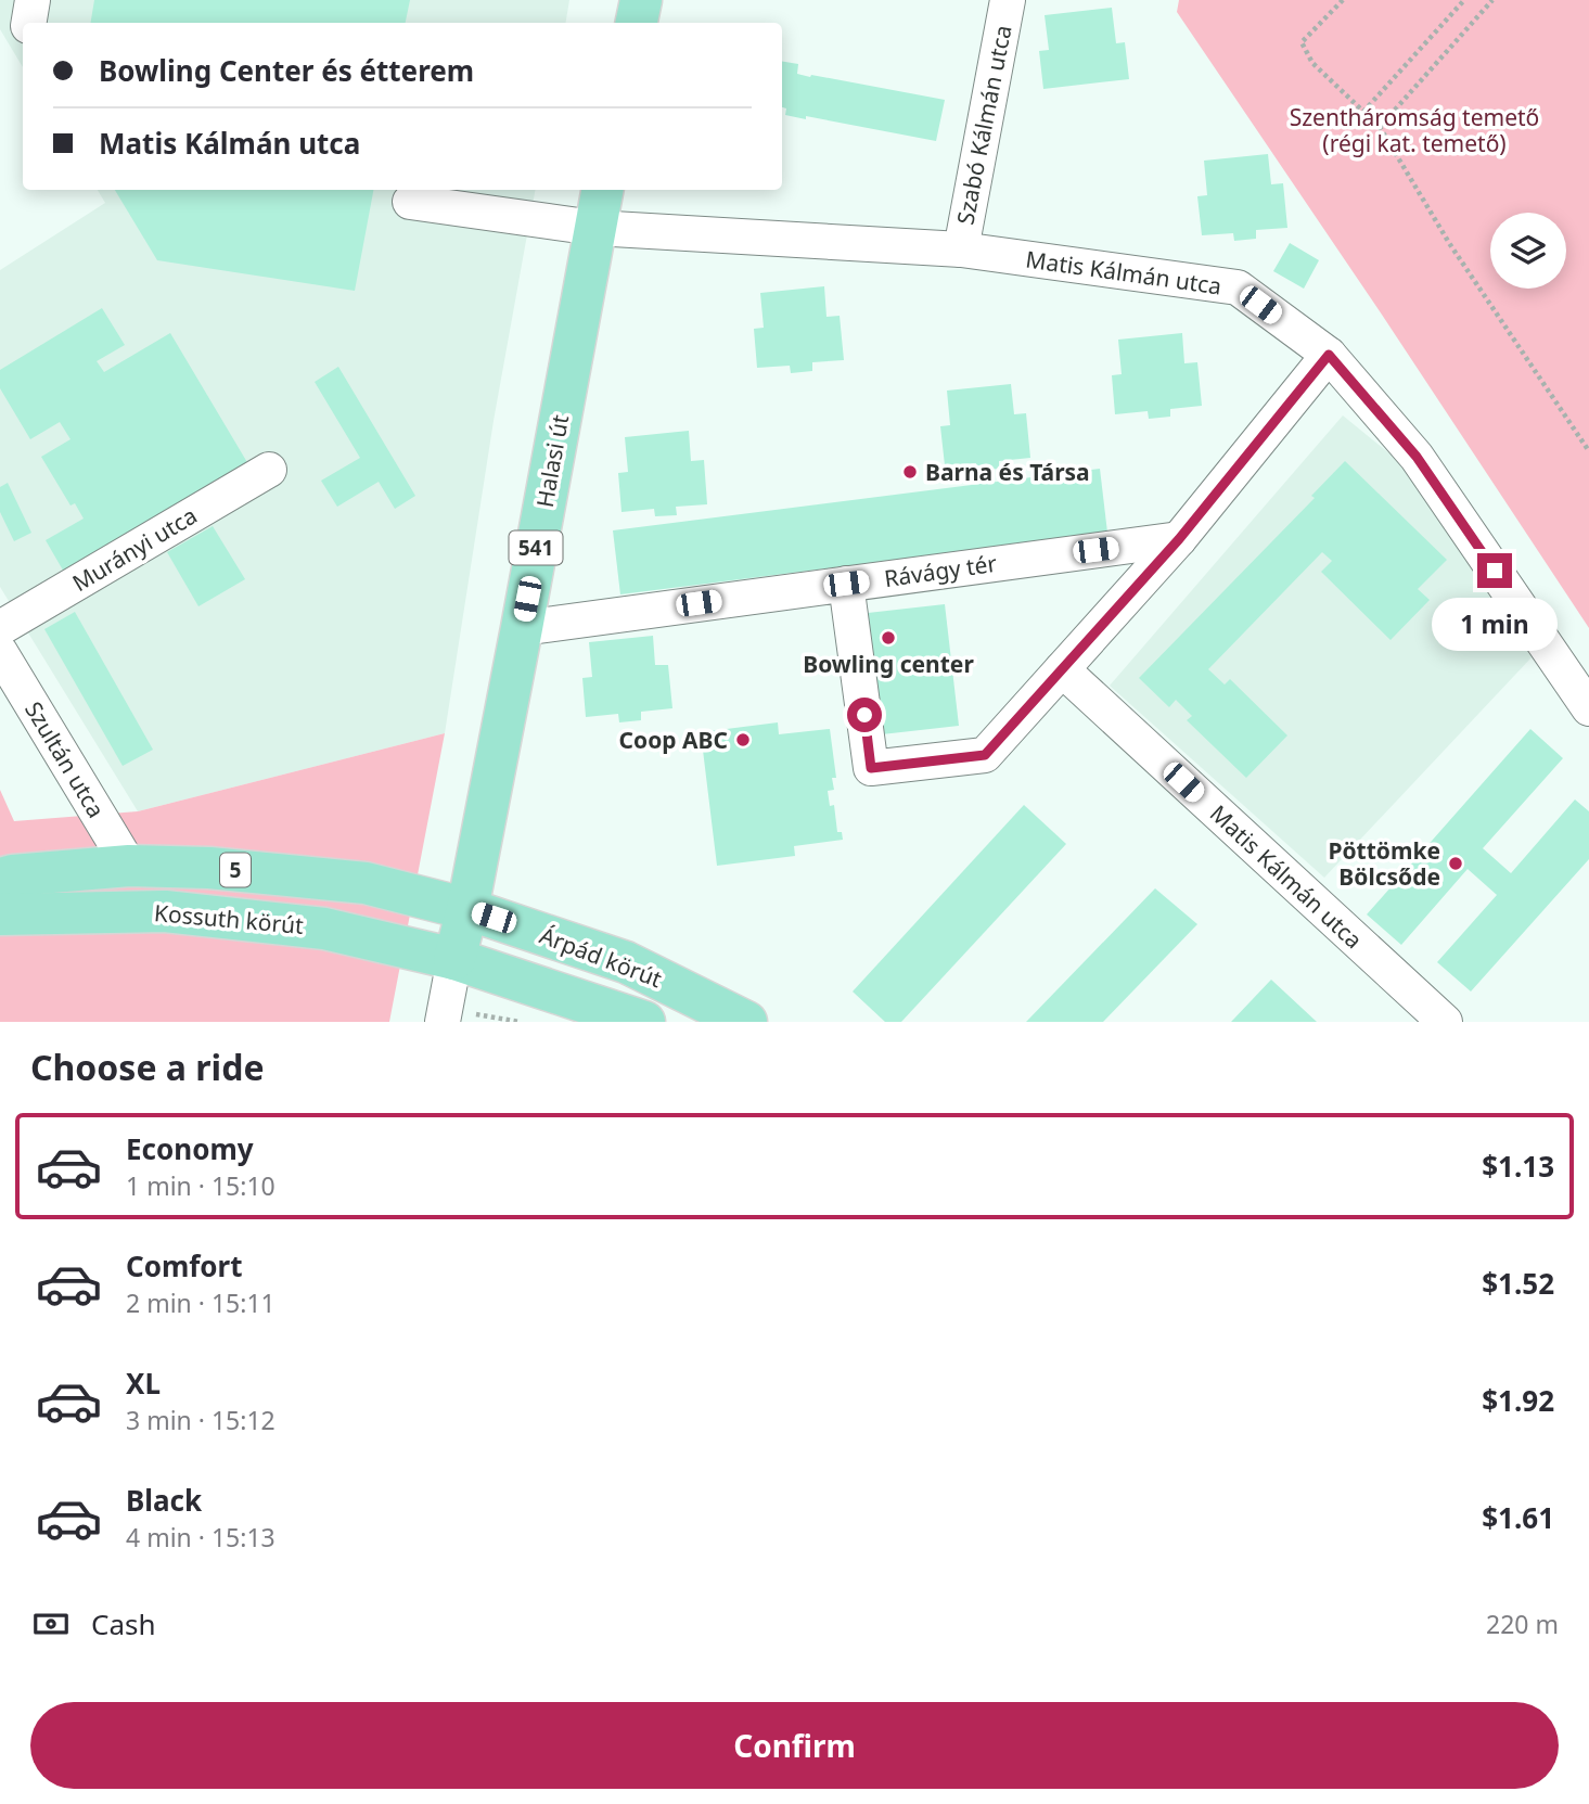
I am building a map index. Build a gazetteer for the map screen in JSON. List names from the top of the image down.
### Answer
{
  "streets": {
    "main road": [
      "Halasi út",
      "541",
      "5",
      "Kossuth körút",
      "Árpád körút"
    ],
    "street": [
      "Szabó Kálmán utca",
      "Matis Kálmán utca",
      "Murányi utca",
      "Rávágy tér",
      "Szultán utca"
    ]
  },
  "crossings": [
    ["Szabó Kálmán utca", "Matis Kálmán utca"],
    ["Matis Kálmán utca", "Halasi út"],
    ["Halasi út", "Rávágy tér"],
    ["Halasi út", "Kossuth körút"],
    ["Halasi út", "Árpád körút"],
    ["Szultán utca", "Árpád körút"],
    ["Kossuth körút", "Árpád körút"]
  ],
  "parks": ["Szentháromság temető (régi kat. temető)"],
  "places": [
    "Barna és Társa",
    "Bowling center",
    "Coop ABC",
    "Pöttömke Bölcsőde"
  ],
  "page": {
    "banner": ["Bowling Center és étterem", "Matis Kálmán utca"],
    "bubble": "1 min",
    "heading": "Choose a ride",
    "list": [
      {
        "name": "Economy",
        "note": "1 min · 15:10",
        "value": "$1.13"
      },
      {
        "name": "Comfort",
        "note": "2 min · 15:11",
        "value": "$1.52"
      },
      {
        "name": "XL",
        "note": "3 min · 15:12",
        "value": "$1.92"
      },
      {
        "name": "Black",
        "note": "4 min · 15:13",
        "value": "$1.61"
      }
    ],
    "pay": ["Cash", "220 m"],
    "buttons": "Confirm"
  }
}
